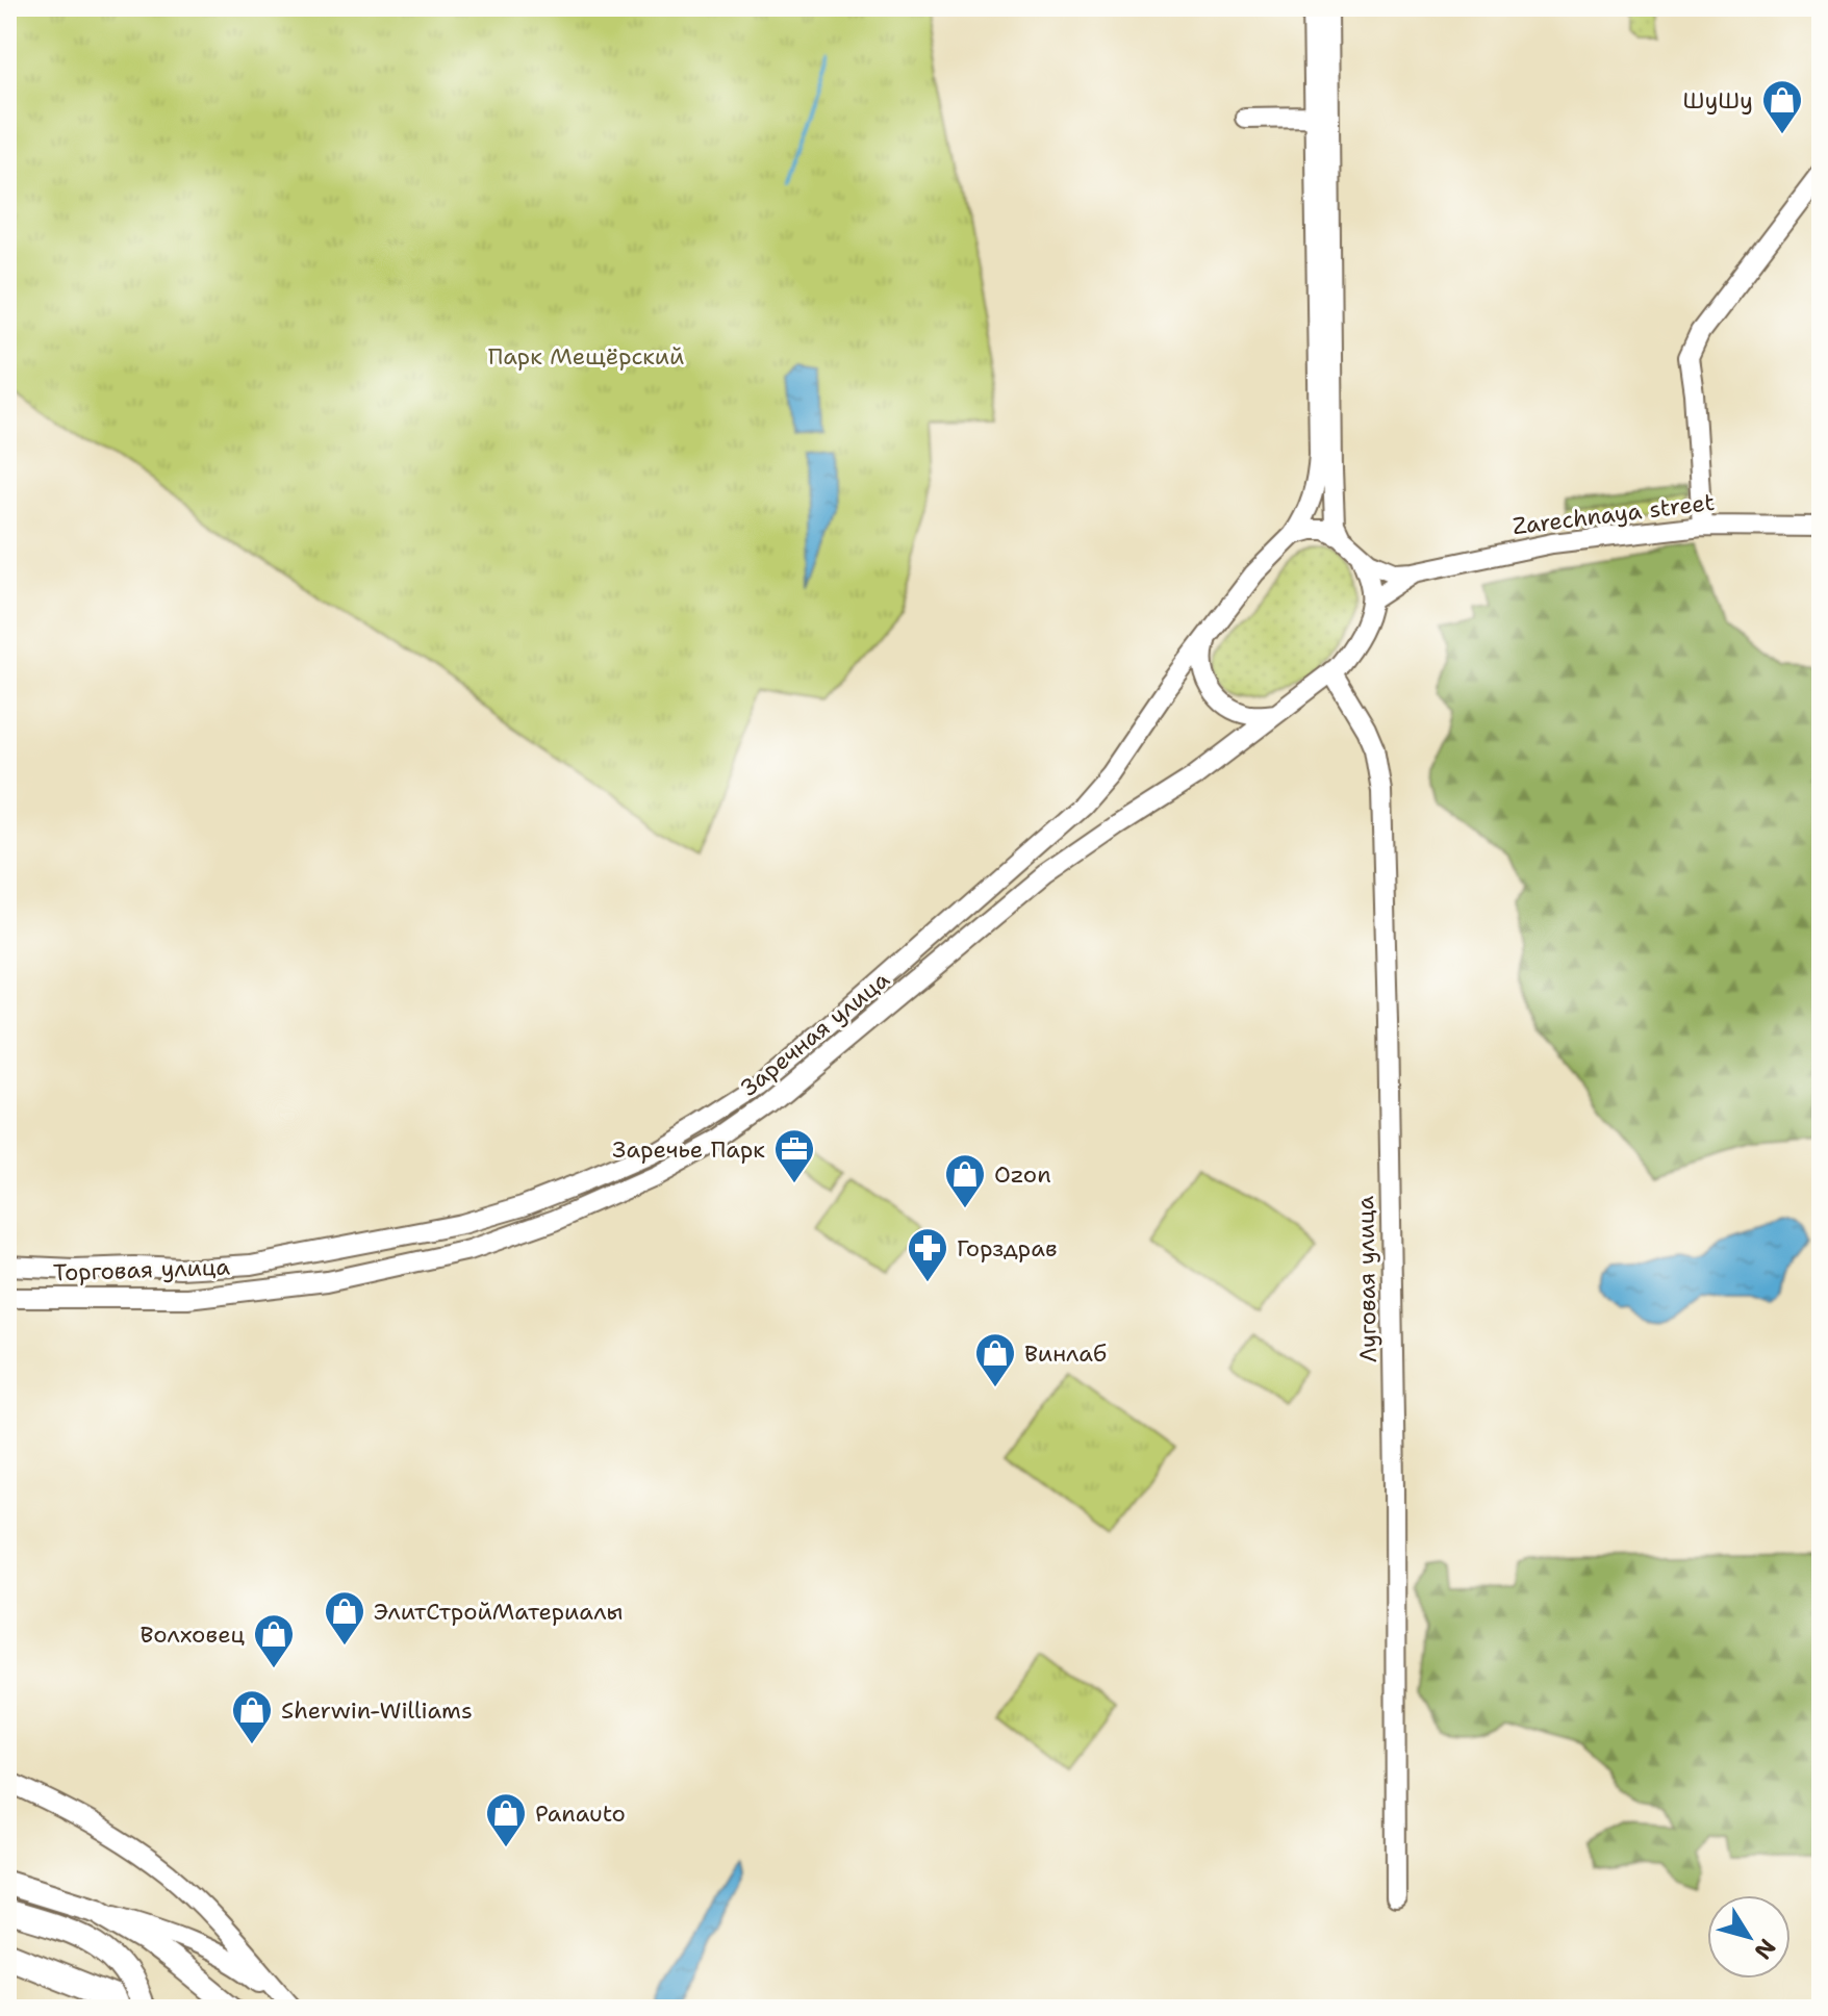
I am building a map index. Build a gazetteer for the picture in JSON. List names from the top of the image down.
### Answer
{
  "streets": {
    "street": [
      "Zarechnaya street",
      "Заречная улица",
      "Торговая улица",
      "Луговая улица"
    ]
  },
  "crossings": [
    ["Zarechnaya street", "Заречная улица"],
    ["Zarechnaya street", "Луговая улица"],
    ["Заречная улица", "Торговая улица"],
    ["Заречная улица", "Луговая улица"]
  ],
  "parks": ["Парк Мещёрский"],
  "places": {
    "shop": [
      "ШуШу",
      "Ozon",
      "Винлаб",
      "ЭлитСтройМатериалы",
      "Волховец",
      "Sherwin-Williams",
      "Panauto"
    ],
    "office": ["Заречье Парк"],
    "pharmacy": ["Горздрав"]
  },
  "north": "bottom right"
}
